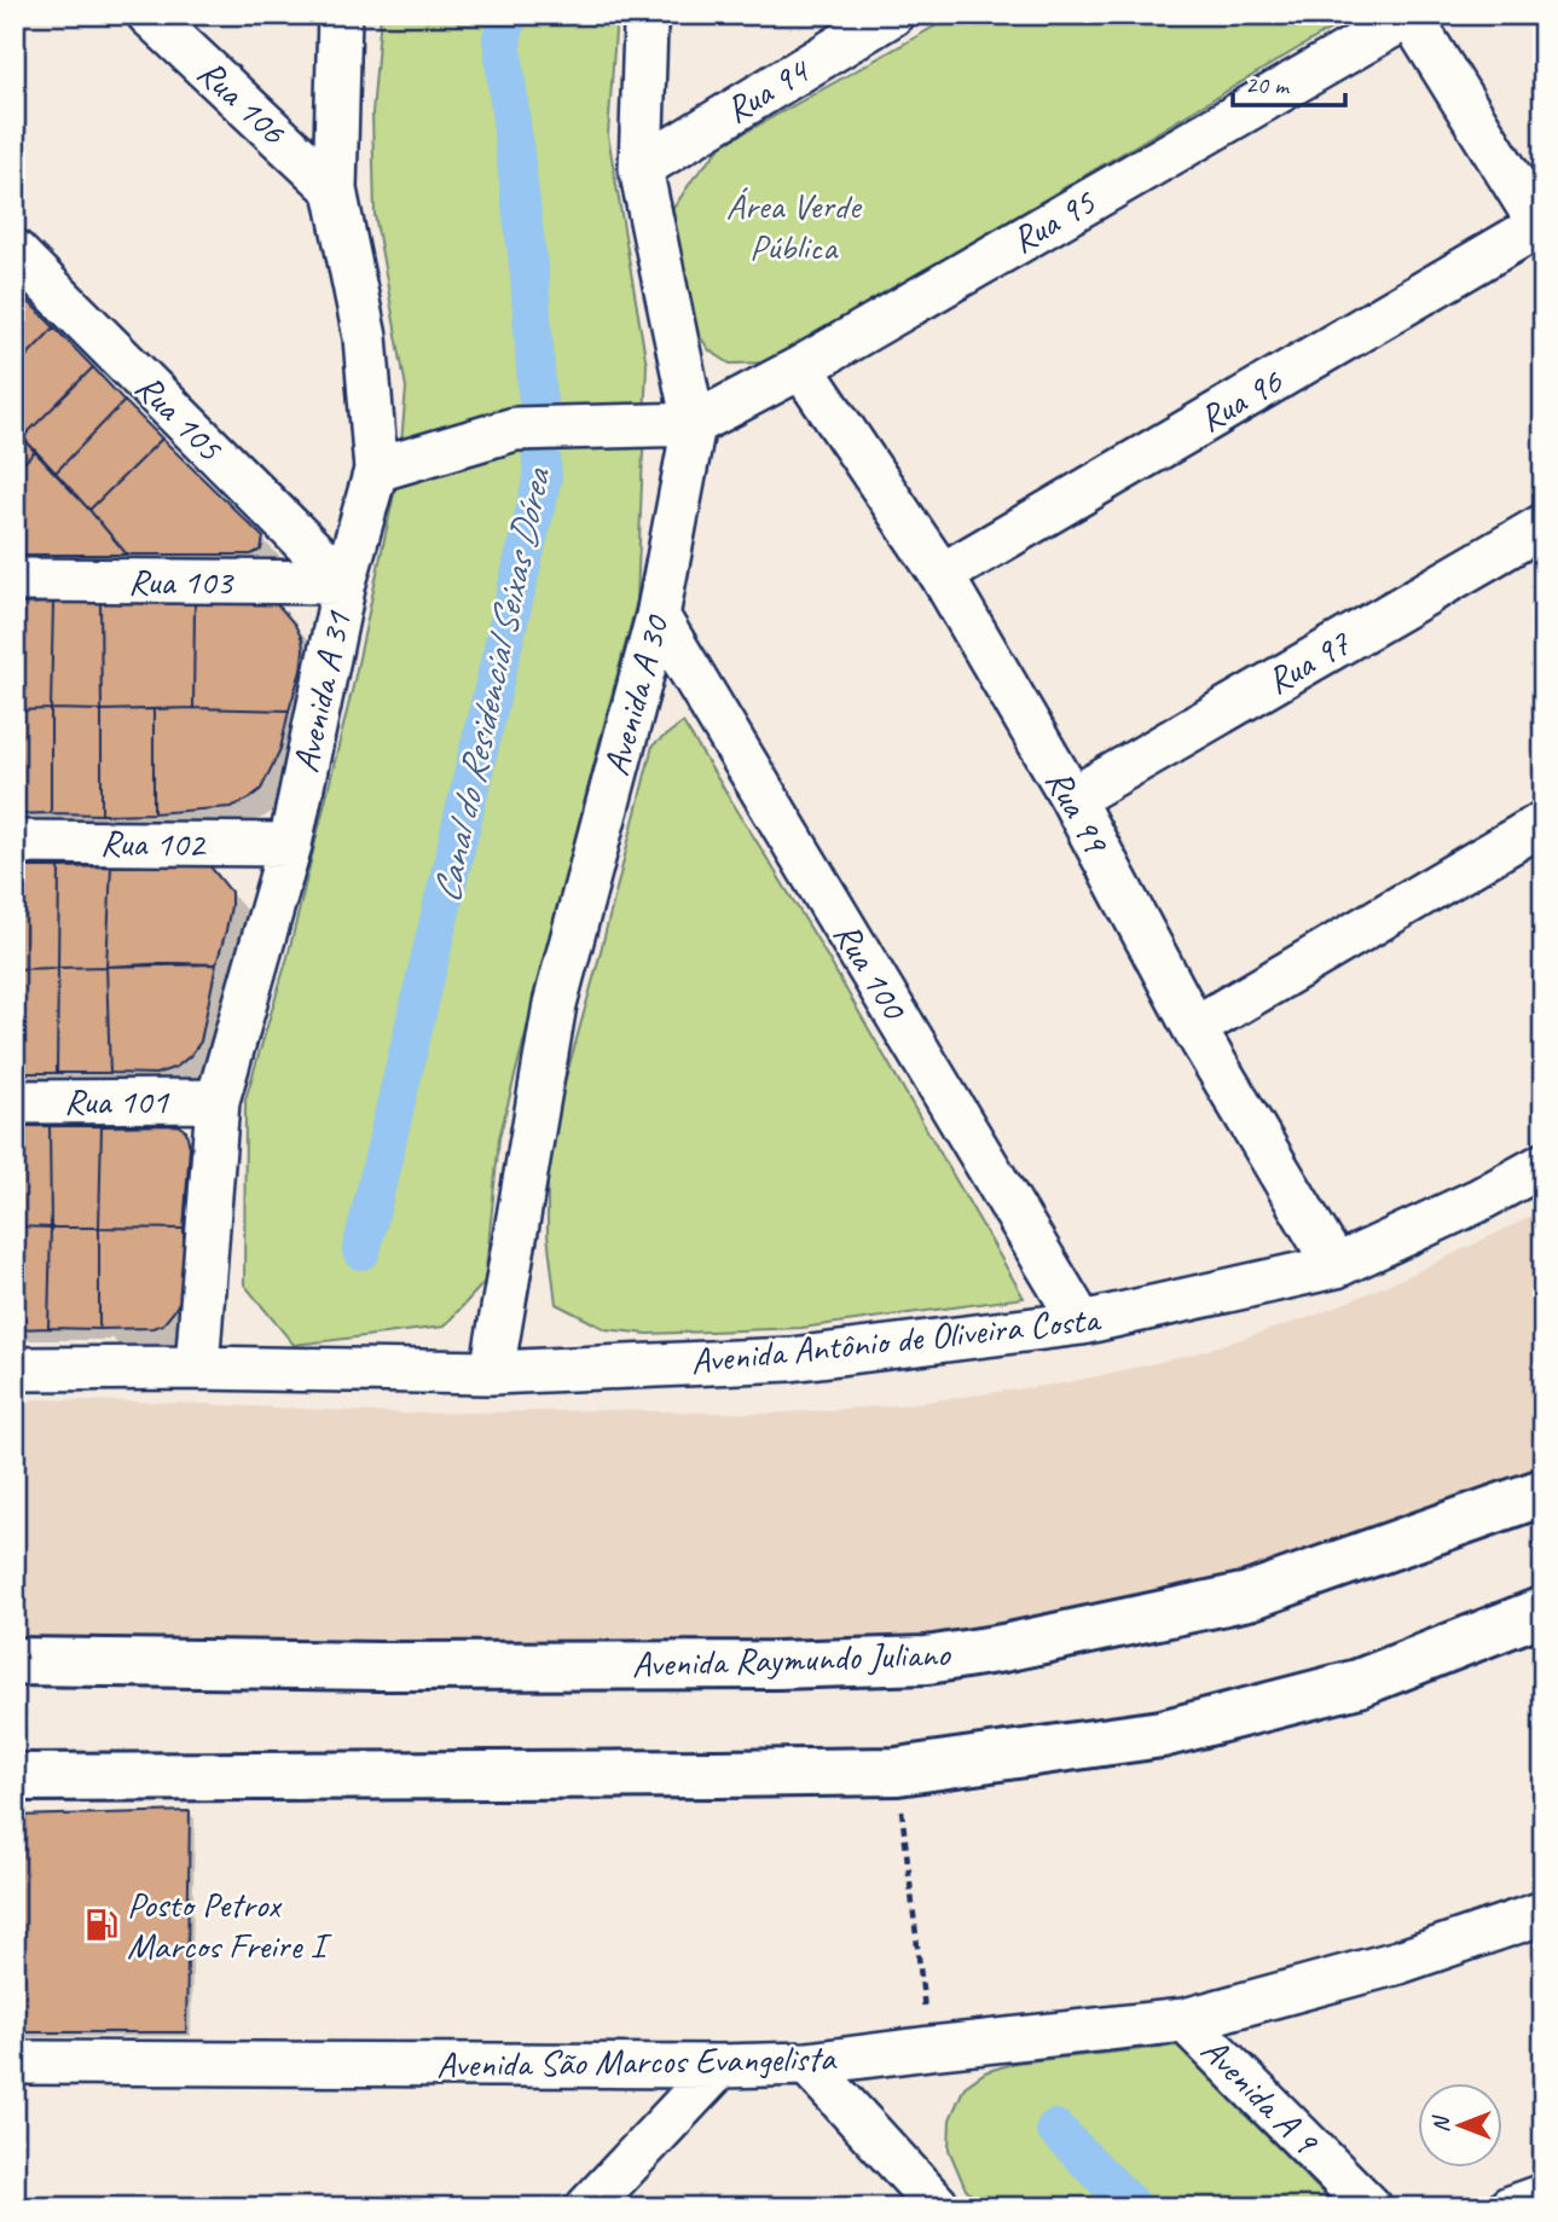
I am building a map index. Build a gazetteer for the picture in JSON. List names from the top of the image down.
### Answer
{
  "streets": {
    "main road": ["Avenida Raymundo Juliano"],
    "street": [
      "Rua 94",
      "Rua 106",
      "Rua 95",
      "Rua 96",
      "Rua 105",
      "Rua 103",
      "Rua 97",
      "Avenida A 31",
      "Avenida A 30",
      "Rua 99",
      "Rua 102",
      "Rua 100",
      "Rua 101",
      "Avenida Antônio de Oliveira Costa",
      "Avenida São Marcos Evangelista",
      "Avenida A 9"
    ]
  },
  "crossings": [
    ["Rua 94", "Avenida A 30"],
    ["Rua 106", "Avenida A 31"],
    ["Rua 95", "Avenida A 30"],
    ["Rua 95", "Rua 99"],
    ["Rua 96", "Rua 99"],
    ["Rua 105", "Rua 103"],
    ["Rua 105", "Avenida A 31"],
    ["Rua 103", "Avenida A 31"],
    ["Rua 97", "Rua 99"],
    ["Avenida A 31", "Rua 102"],
    ["Avenida A 31", "Rua 101"],
    ["Avenida A 31", "Avenida Antônio de Oliveira Costa"],
    ["Avenida A 30", "Rua 100"],
    ["Avenida A 30", "Avenida Antônio de Oliveira Costa"],
    ["Rua 99", "Avenida Antônio de Oliveira Costa"],
    ["Rua 100", "Avenida Antônio de Oliveira Costa"],
    ["Avenida São Marcos Evangelista", "Avenida A 9"]
  ],
  "water": ["Canal do Residencial Seixas Dórea"],
  "parks": ["Área Verde Pública"],
  "places": {
    "fuel station": ["Posto Petrox Marcos Freire I"]
  },
  "scale_bar": "20 m",
  "north": "left"
}
